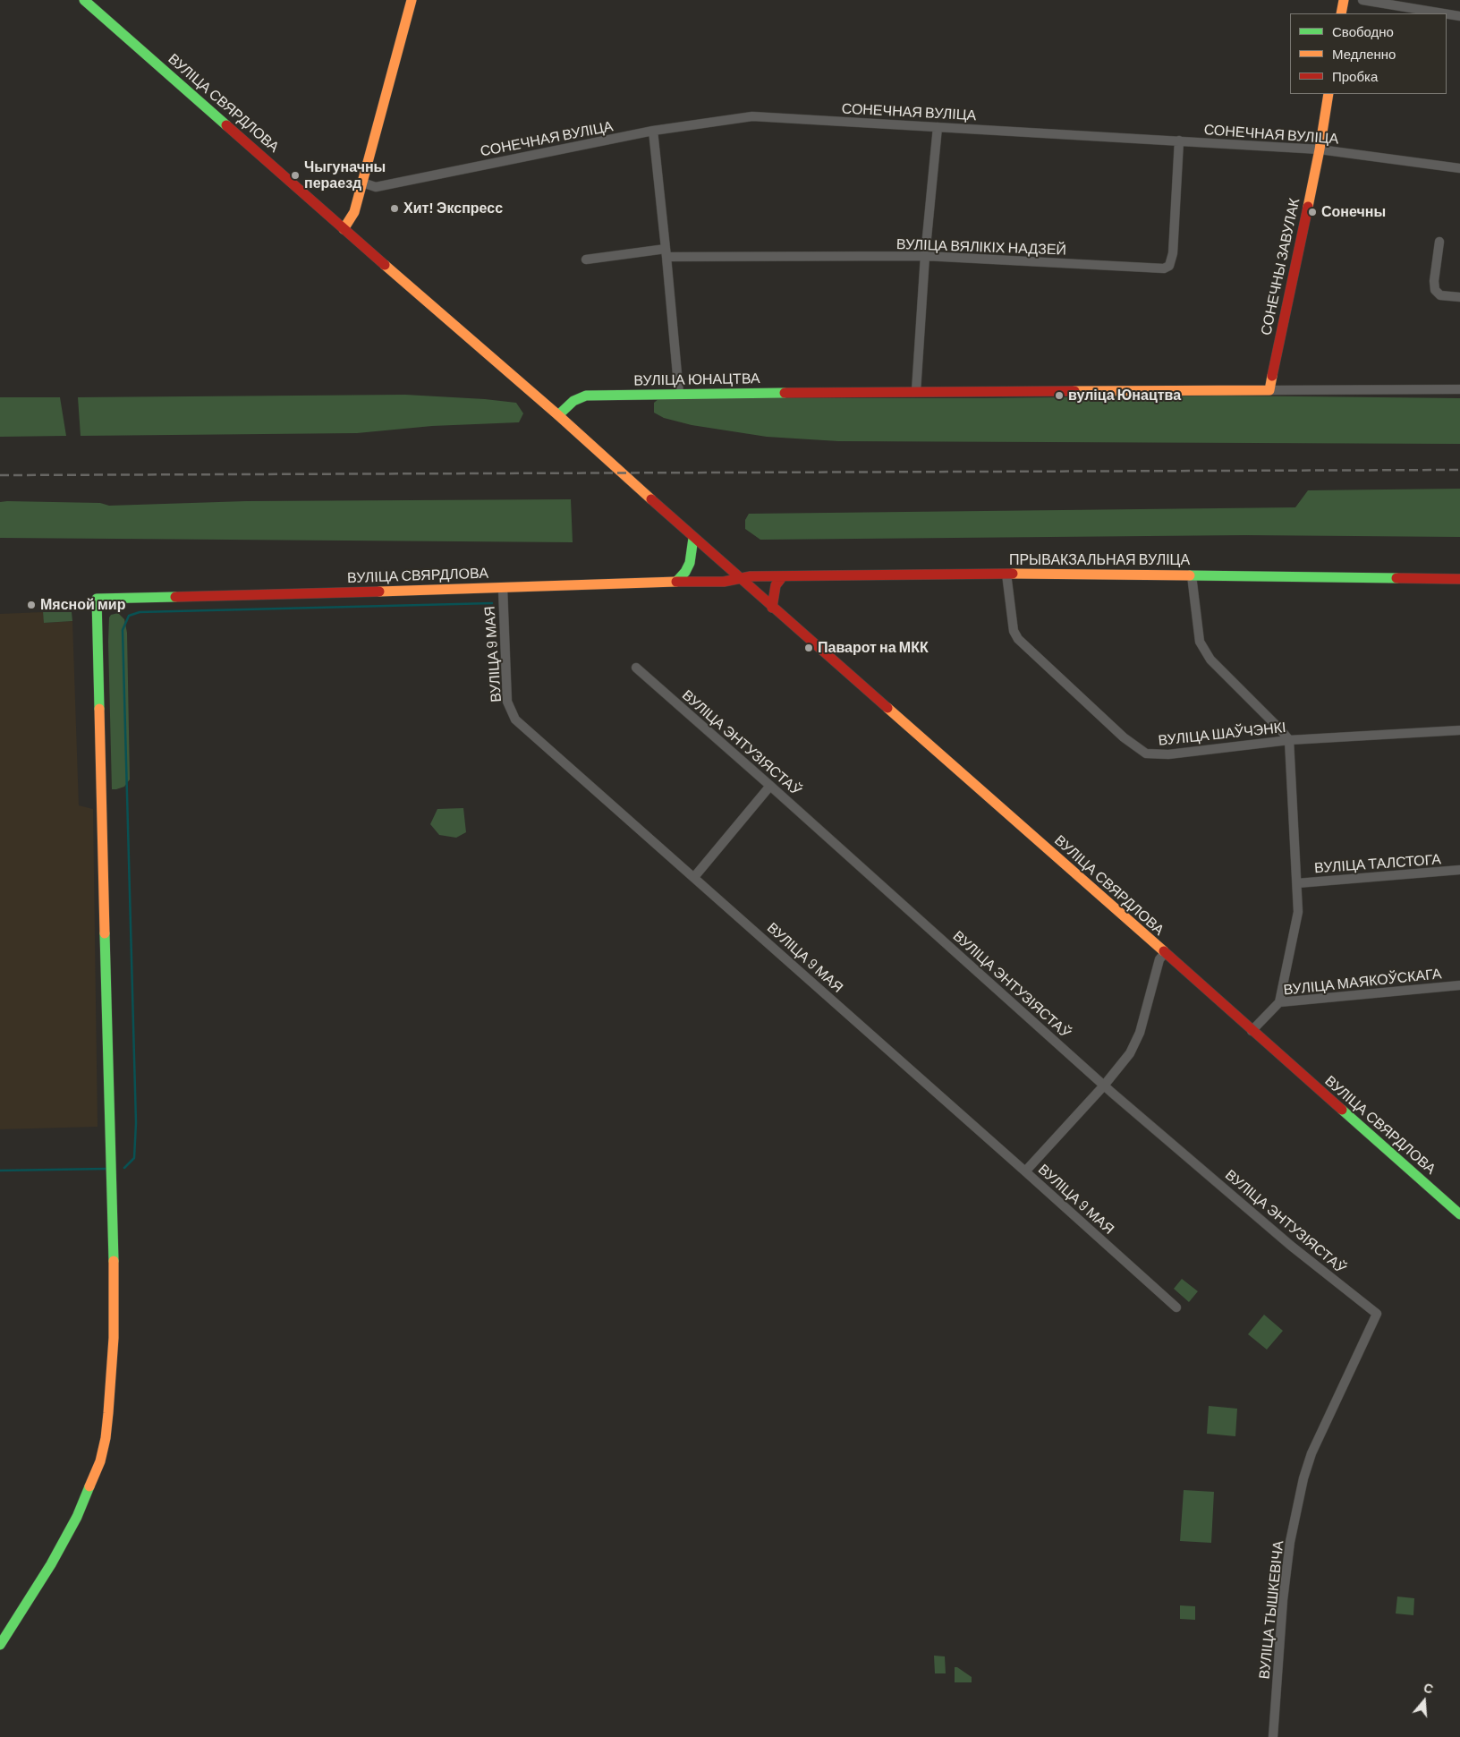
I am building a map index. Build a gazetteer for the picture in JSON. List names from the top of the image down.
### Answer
{
  "streets": {
    "street": [
      "ВУЛІЦА СВЯРДЛОВА",
      "СОНЕЧНАЯ ВУЛІЦА",
      "ВУЛІЦА ВЯЛІКІХ НАДЗЕЙ",
      "СОНЕЧНЫ ЗАВУЛАК",
      "ВУЛІЦА ЮНАЦТВА",
      "ПРЫВАКЗАЛЬНАЯ ВУЛІЦА",
      "ВУЛІЦА 9 МАЯ",
      "ВУЛІЦА ШАЎЧЭНКІ",
      "ВУЛІЦА ЭНТУЗІЯСТАЎ",
      "ВУЛІЦА ТАЛСТОГА",
      "ВУЛІЦА МАЯКОЎСКАГА",
      "ВУЛІЦА ТЫШКЕВІЧА"
    ]
  },
  "crossings": [
    ["ВУЛІЦА СВЯРДЛОВА", "ВУЛІЦА ЮНАЦТВА"],
    ["ВУЛІЦА СВЯРДЛОВА", "ПРЫВАКЗАЛЬНАЯ ВУЛІЦА"],
    ["ВУЛІЦА СВЯРДЛОВА", "ВУЛІЦА 9 МАЯ"],
    ["ВУЛІЦА СВЯРДЛОВА", "ВУЛІЦА МАЯКОЎСКАГА"],
    ["СОНЕЧНАЯ ВУЛІЦА", "ВУЛІЦА ВЯЛІКІХ НАДЗЕЙ"],
    ["СОНЕЧНАЯ ВУЛІЦА", "СОНЕЧНЫ ЗАВУЛАК"],
    ["СОНЕЧНЫ ЗАВУЛАК", "ВУЛІЦА ЮНАЦТВА"],
    ["ПРЫВАКЗАЛЬНАЯ ВУЛІЦА", "ВУЛІЦА ШАЎЧЭНКІ"],
    ["ВУЛІЦА ЭНТУЗІЯСТАЎ", "ВУЛІЦА ТЫШКЕВІЧА"]
  ],
  "places": [
    "Чыгуначны пераезд",
    "Хит! Экспресс",
    "Сонечны",
    "вуліца Юнацтва",
    "Мясной мир",
    "Паварот на МКК"
  ],
  "legend": ["Свободно", "Медленно", "Пробка"],
  "north": "top"
}
